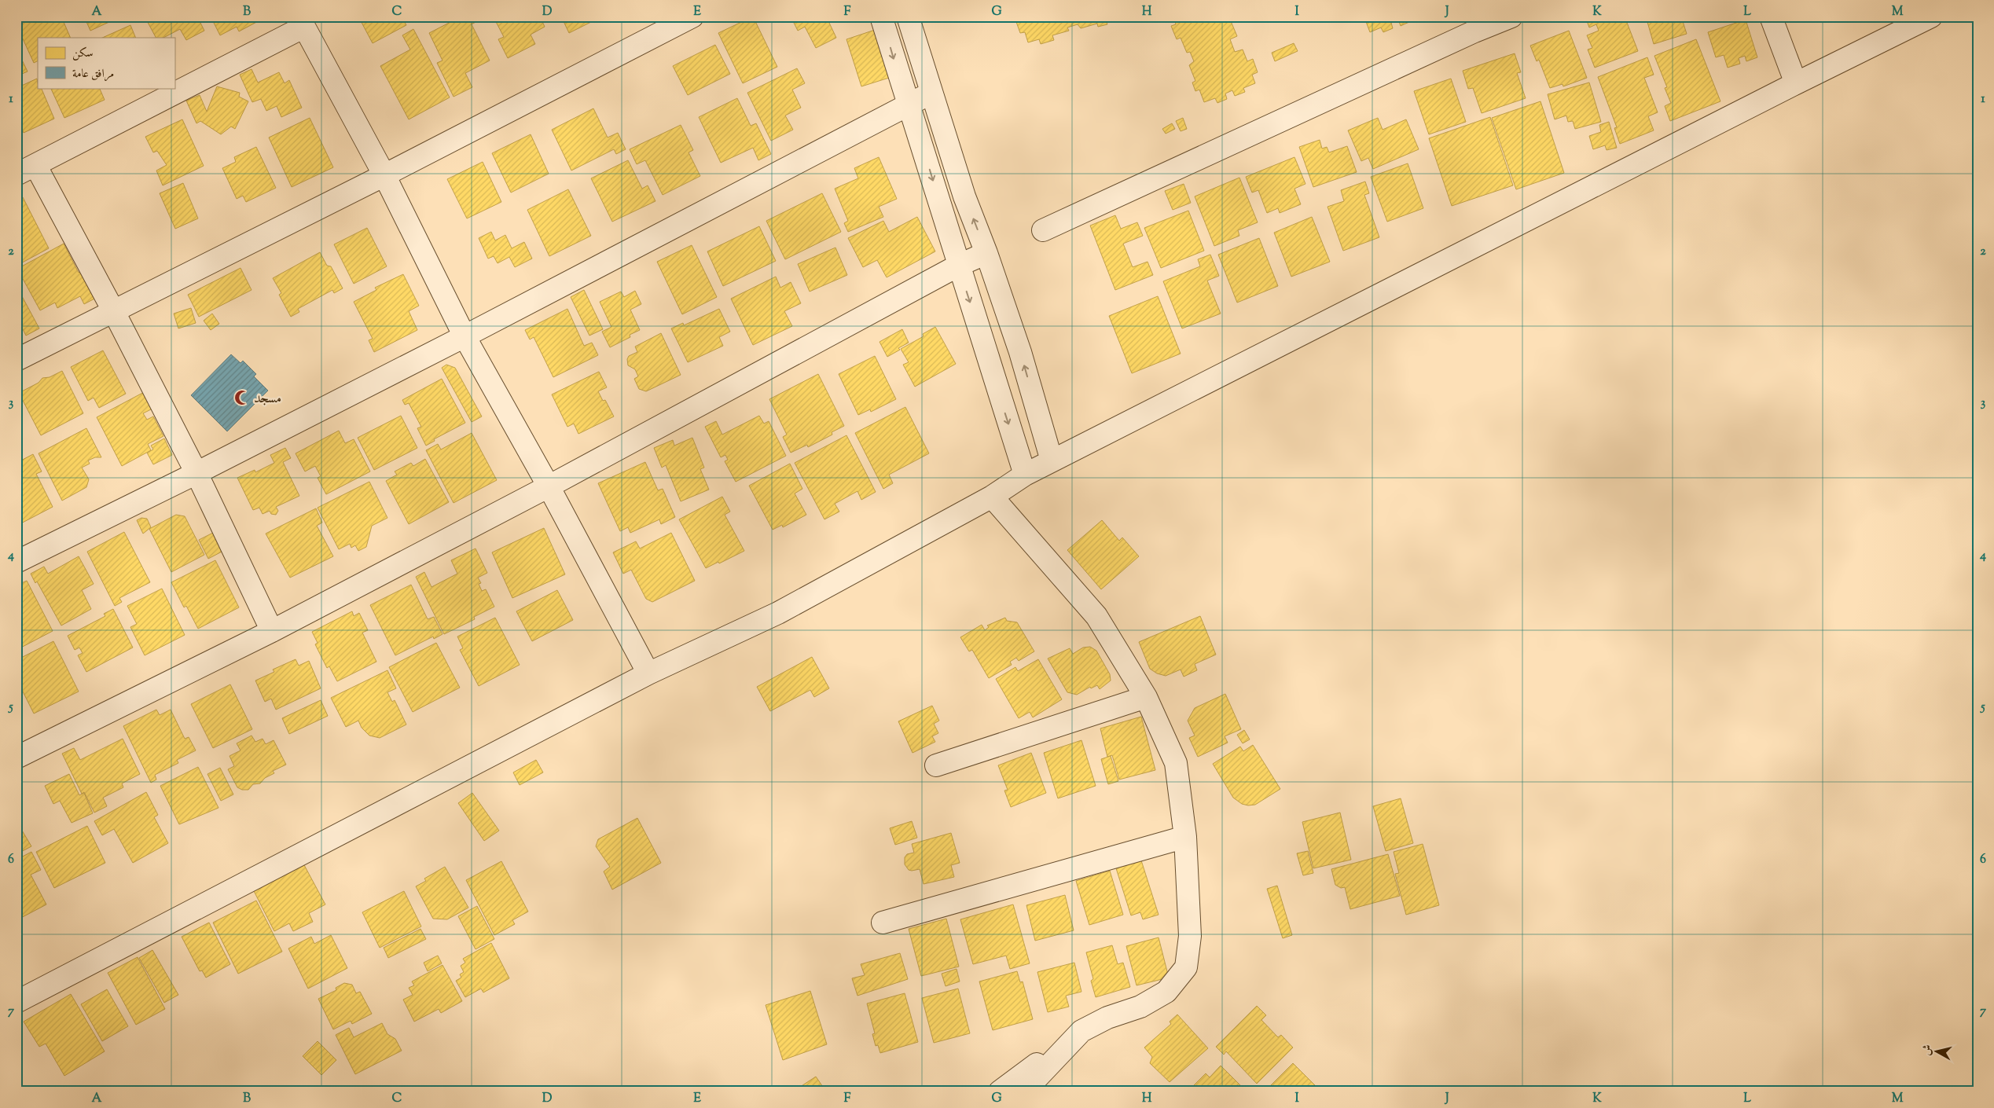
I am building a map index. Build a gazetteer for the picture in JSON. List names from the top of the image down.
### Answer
{
  "places": {
    "mosque": ["مسجد"]
  },
  "legend": ["سكن", "مرافق عامة"],
  "north": "left",
  "grid": {
    "columns": [
      "A",
      "B",
      "C",
      "D",
      "E",
      "F",
      "G",
      "H",
      "I",
      "J",
      "K",
      "L",
      "M"
    ],
    "rows": [
      "1",
      "2",
      "3",
      "4",
      "5",
      "6",
      "7"
    ]
  }
}
